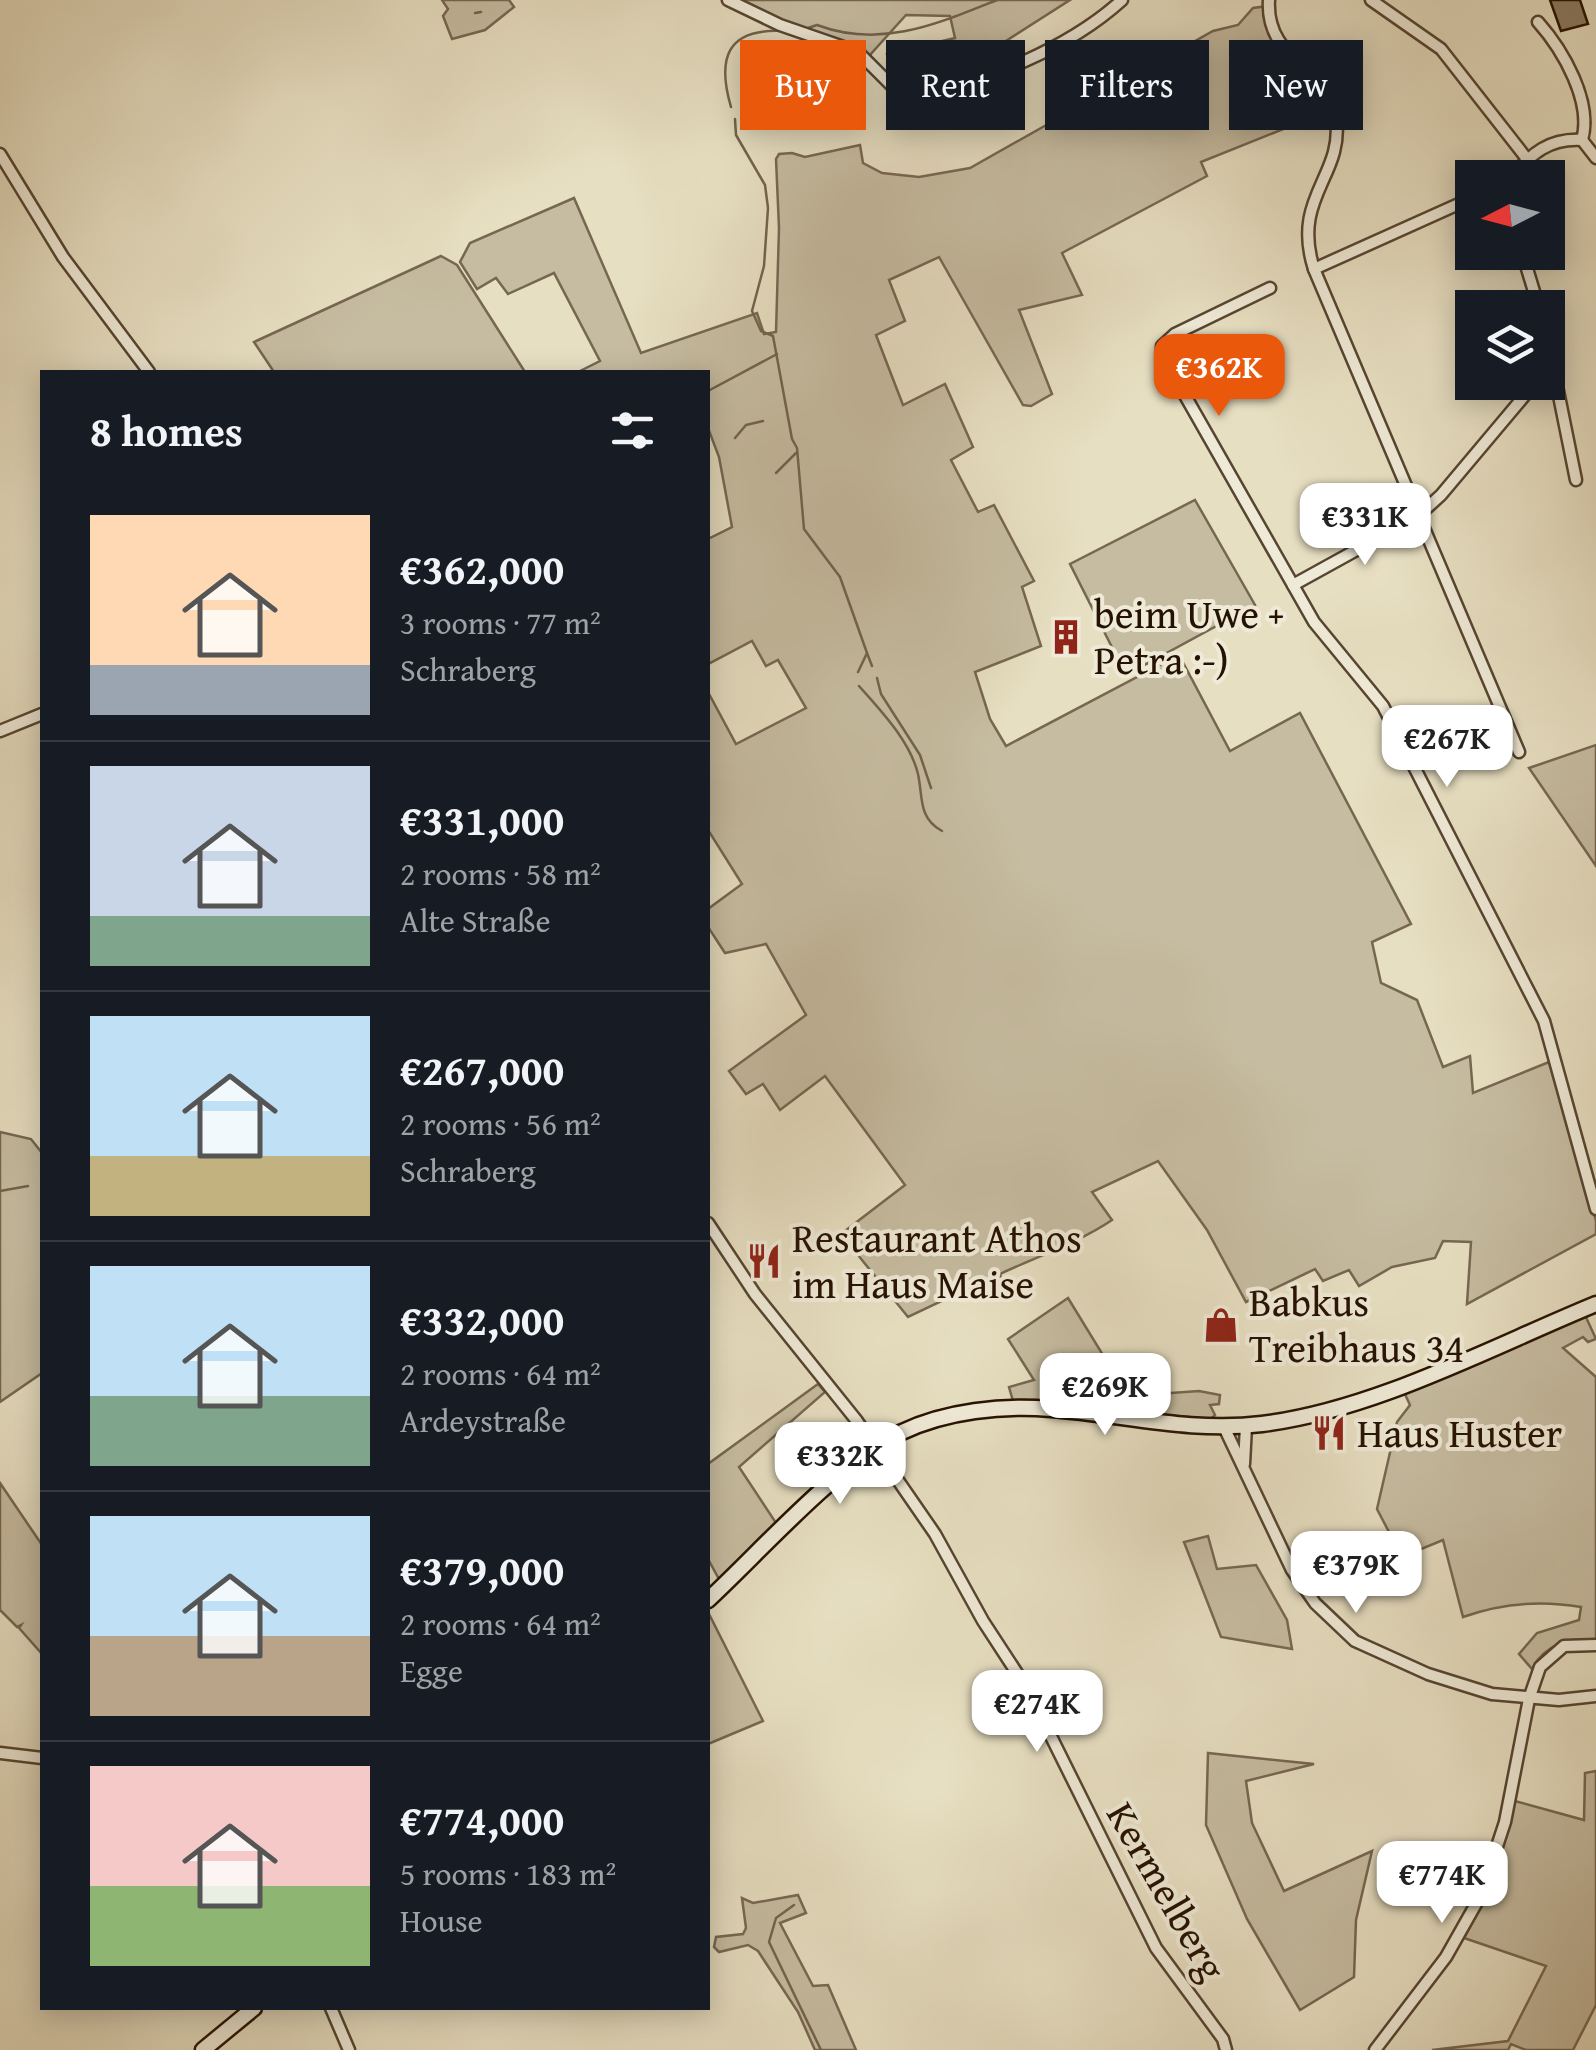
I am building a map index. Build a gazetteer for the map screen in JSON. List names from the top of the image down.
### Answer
{
  "streets": {
    "street": ["Kermelberg"]
  },
  "places": {
    "building": ["beim Uwe + Petra :-)"],
    "restaurant": ["Restaurant Athos im Haus Maise", "Haus Huster"],
    "shop": ["Babkus Treibhaus 34"]
  },
  "north": "left",
  "page": {
    "chip": [
      "Buy",
      "Rent",
      "Filters",
      "New"
    ],
    "price": [
      "€362K",
      "€331K",
      "€267K",
      "€269K",
      "€332K",
      "€379K",
      "€274K",
      "€774K"
    ],
    "heading": "8 homes",
    "list": [
      {
        "name": "€362,000",
        "note": "3 rooms · 77 m² · Schraberg"
      },
      {
        "name": "€331,000",
        "note": "2 rooms · 58 m² · Alte Straße"
      },
      {
        "name": "€267,000",
        "note": "2 rooms · 56 m² · Schraberg"
      },
      {
        "name": "€332,000",
        "note": "2 rooms · 64 m² · Ardeystraße"
      },
      {
        "name": "€379,000",
        "note": "2 rooms · 64 m² · Egge"
      },
      {
        "name": "€774,000",
        "note": "5 rooms · 183 m² · House"
      }
    ]
  }
}
